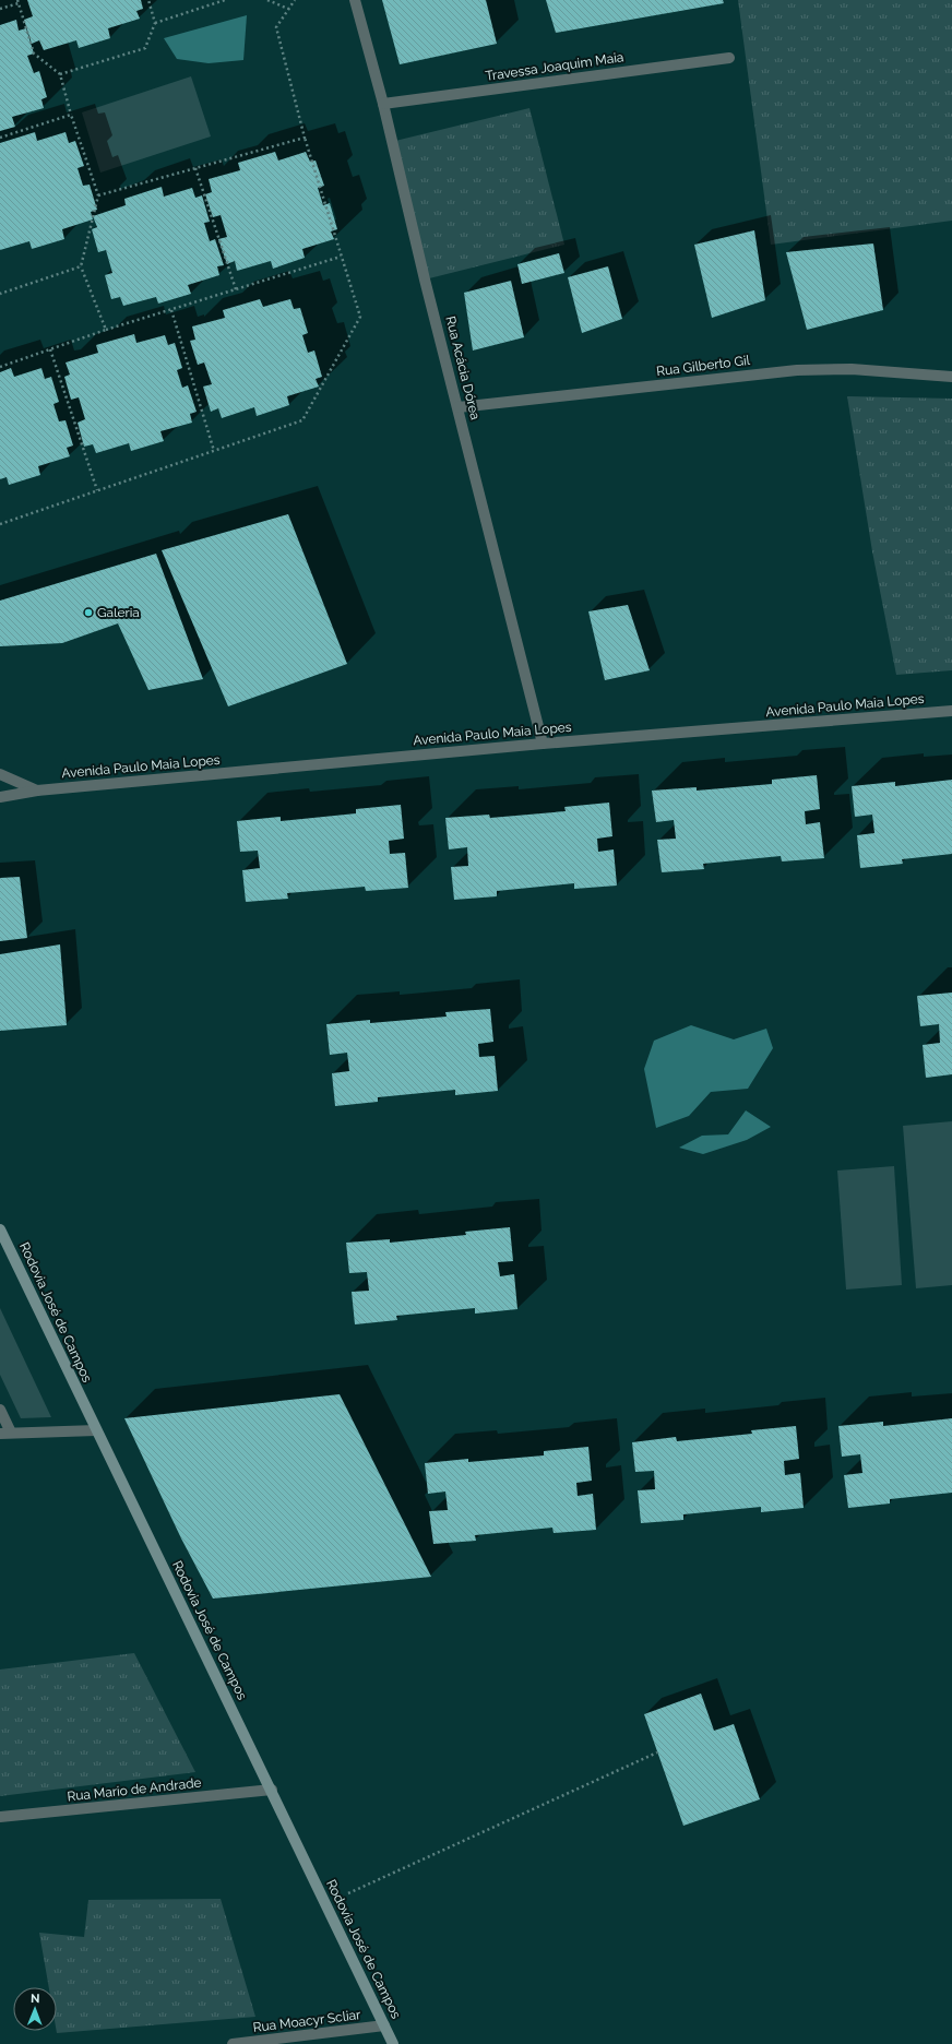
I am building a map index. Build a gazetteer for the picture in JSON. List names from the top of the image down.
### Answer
{
  "streets": {
    "main road": ["Rodovia José de Campos"],
    "street": [
      "Travessa Joaquim Maia",
      "Rua Gilberto Gil",
      "Rua Acácia Dórea",
      "Avenida Paulo Maia Lopes",
      "Rua Mario de Andrade",
      "Rua Moacyr Scliar"
    ]
  },
  "crossings": [
    ["Travessa Joaquim Maia", "Rua Acácia Dórea"],
    ["Rua Gilberto Gil", "Rua Acácia Dórea"],
    ["Rua Acácia Dórea", "Avenida Paulo Maia Lopes"],
    ["Rodovia José de Campos", "Rua Mario de Andrade"],
    ["Rodovia José de Campos", "Rua Moacyr Scliar"]
  ],
  "places": ["Galeria"],
  "north": "top"
}
